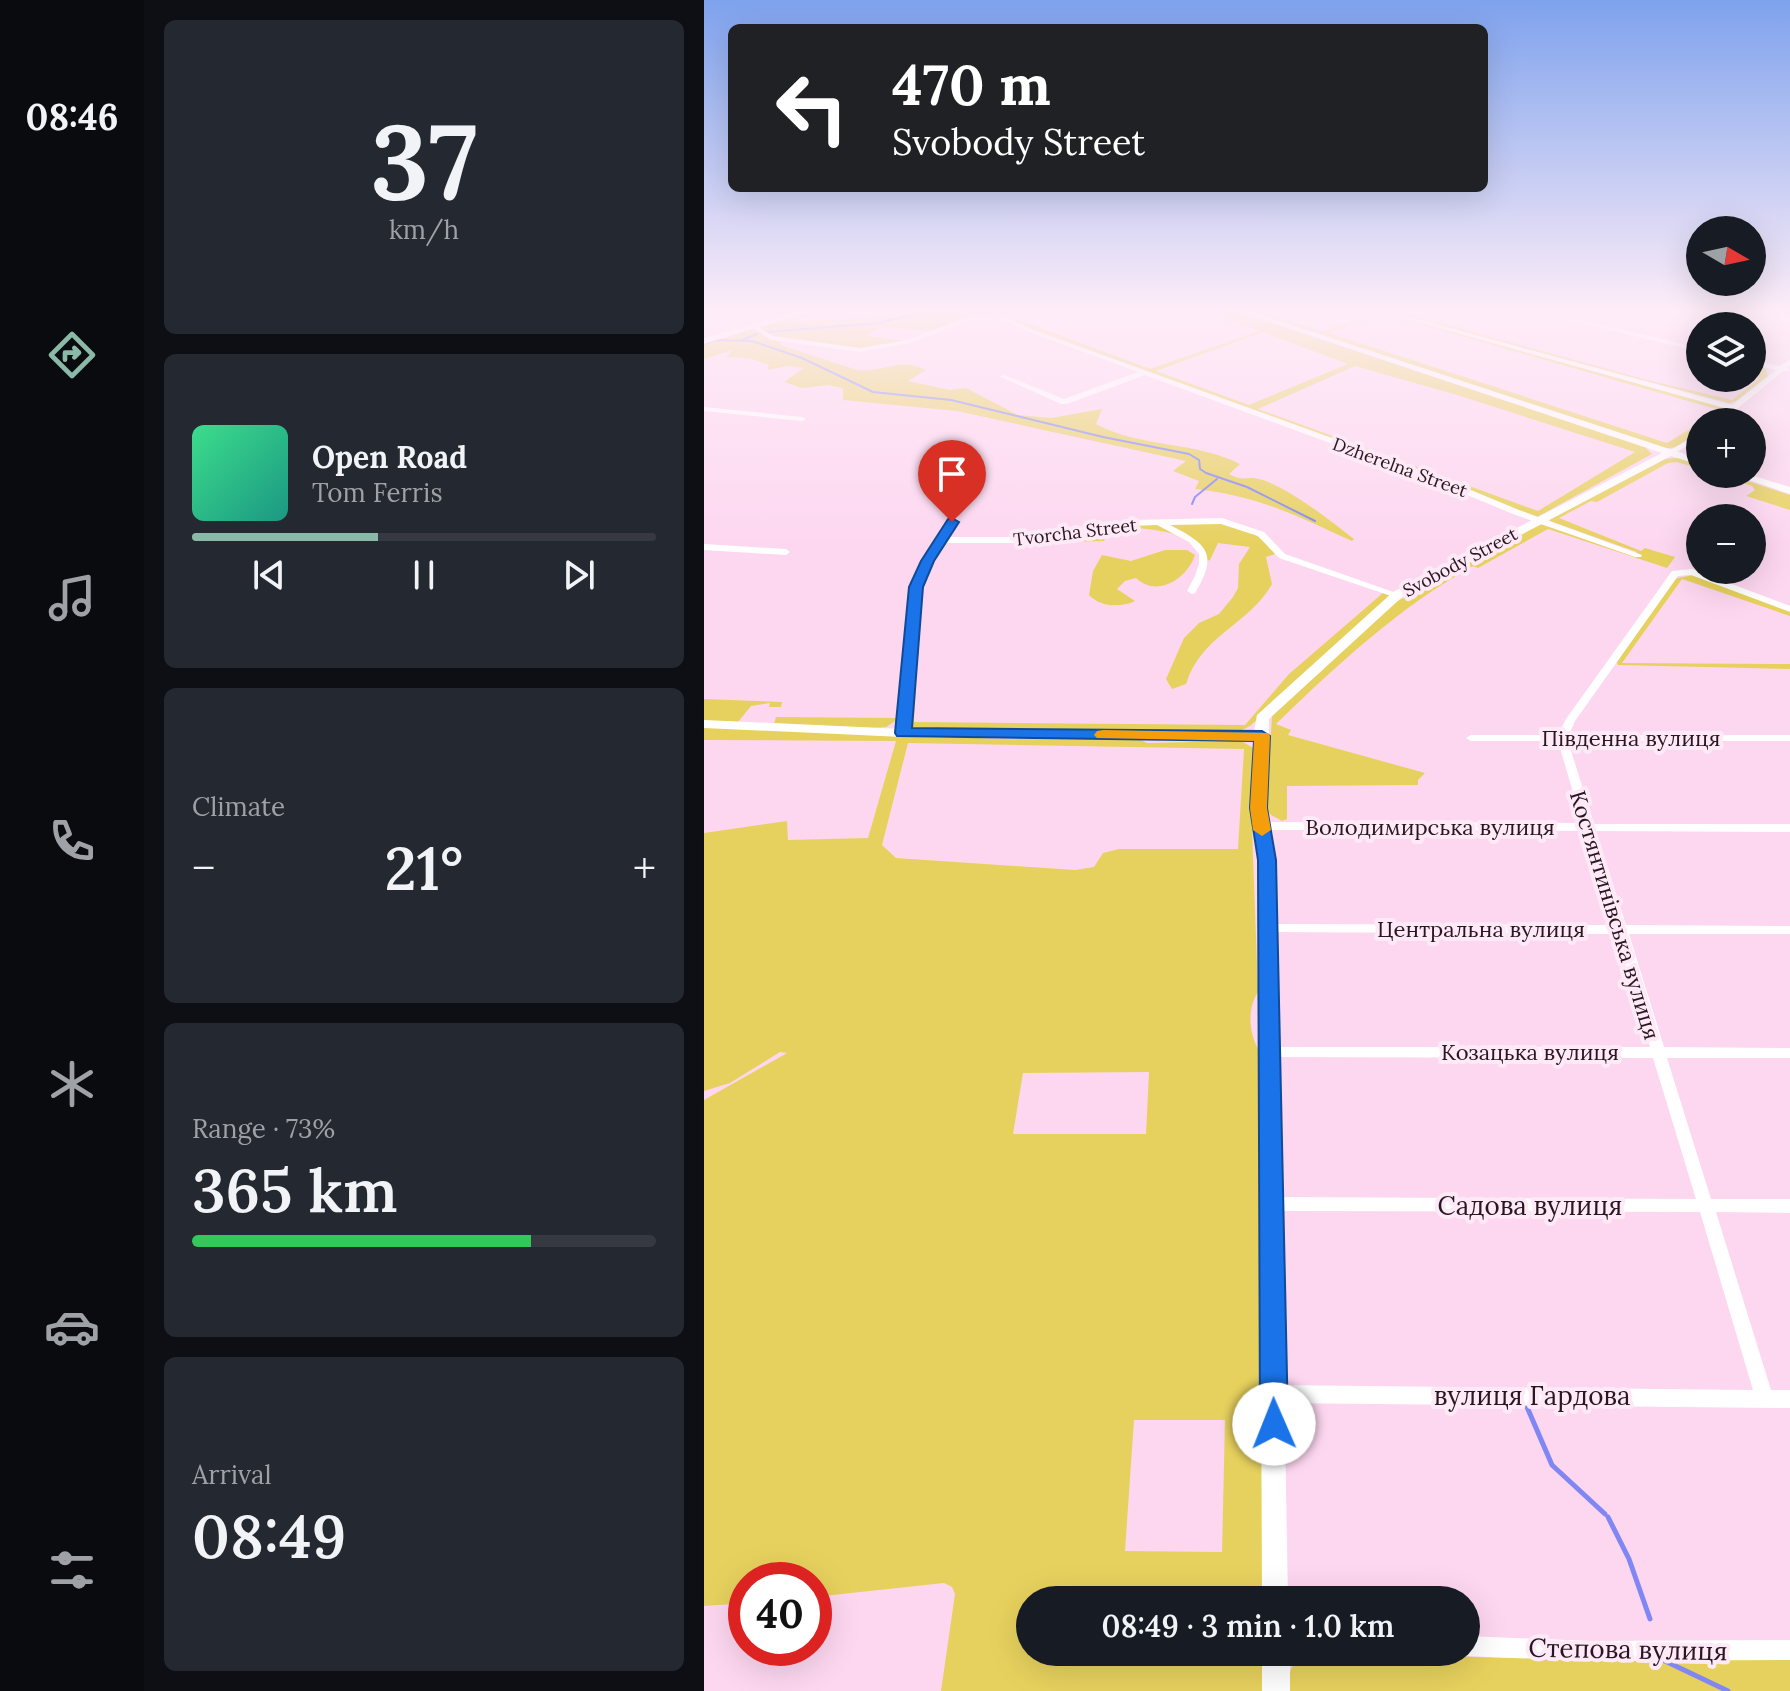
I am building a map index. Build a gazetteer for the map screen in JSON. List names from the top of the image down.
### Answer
{
  "streets": {
    "street": [
      "Dzherelna Street",
      "Tvorcha Street",
      "Svobody Street",
      "Південна вулиця",
      "Володимирська вулиця",
      "Костянтинівська вулиця",
      "Центральна вулиця",
      "Козацька вулиця",
      "Садова вулиця",
      "вулиця Гардова",
      "Степова вулиця"
    ]
  },
  "crossings": [
    ["Dzherelna Street", "Svobody Street"],
    ["Tvorcha Street", "Svobody Street"],
    ["Svobody Street", "Володимирська вулиця"],
    ["Svobody Street", "Центральна вулиця"],
    ["Svobody Street", "Козацька вулиця"],
    ["Svobody Street", "Садова вулиця"],
    ["Svobody Street", "вулиця Гардова"],
    ["Південна вулиця", "Костянтинівська вулиця"],
    ["Володимирська вулиця", "Костянтинівська вулиця"],
    ["Костянтинівська вулиця", "Центральна вулиця"],
    ["Костянтинівська вулиця", "Козацька вулиця"],
    ["Костянтинівська вулиця", "Садова вулиця"],
    ["Костянтинівська вулиця", "вулиця Гардова"]
  ],
  "north": "right",
  "page": {
    "tabs": "08:46",
    "tile": [
      ["37", "km/h"],
      "Climate",
      ["Range · 73%", "365 km"],
      ["Arrival", "08:49"]
    ],
    "turn": ["470 m", "Svobody Street"],
    "map_buttons": ["+", "−"],
    "song": ["Open Road", "Tom Ferris"],
    "heat": ["−", "21°", "+"],
    "limit": "40",
    "trip": "08:49 · 3 min · 1.0 km"
  }
}
